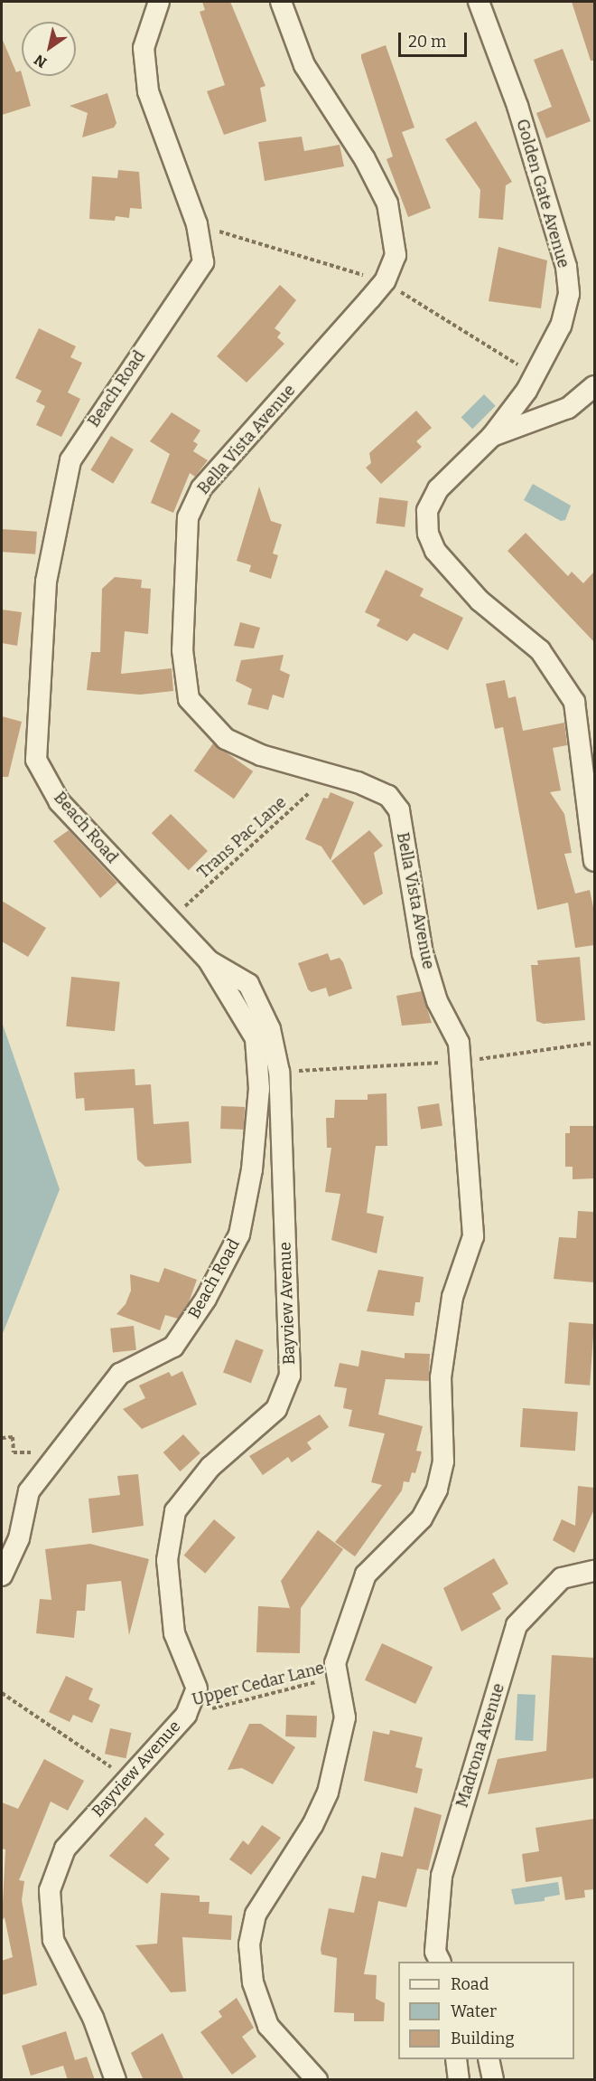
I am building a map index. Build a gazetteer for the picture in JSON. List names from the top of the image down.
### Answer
{
  "streets": {
    "street": [
      "Golden Gate Avenue",
      "Beach Road",
      "Bella Vista Avenue",
      "Bayview Avenue",
      "Madrona Avenue"
    ],
    "path": ["Trans Pac Lane", "Upper Cedar Lane"]
  },
  "crossings": [
    ["Beach Road", "Trans Pac Lane"],
    ["Beach Road", "Bayview Avenue"],
    ["Bella Vista Avenue", "Trans Pac Lane"],
    ["Bella Vista Avenue", "Upper Cedar Lane"],
    ["Bayview Avenue", "Upper Cedar Lane"]
  ],
  "legend": ["Road", "Water", "Building"],
  "scale_bar": "20 m",
  "north": "bottom left"
}
